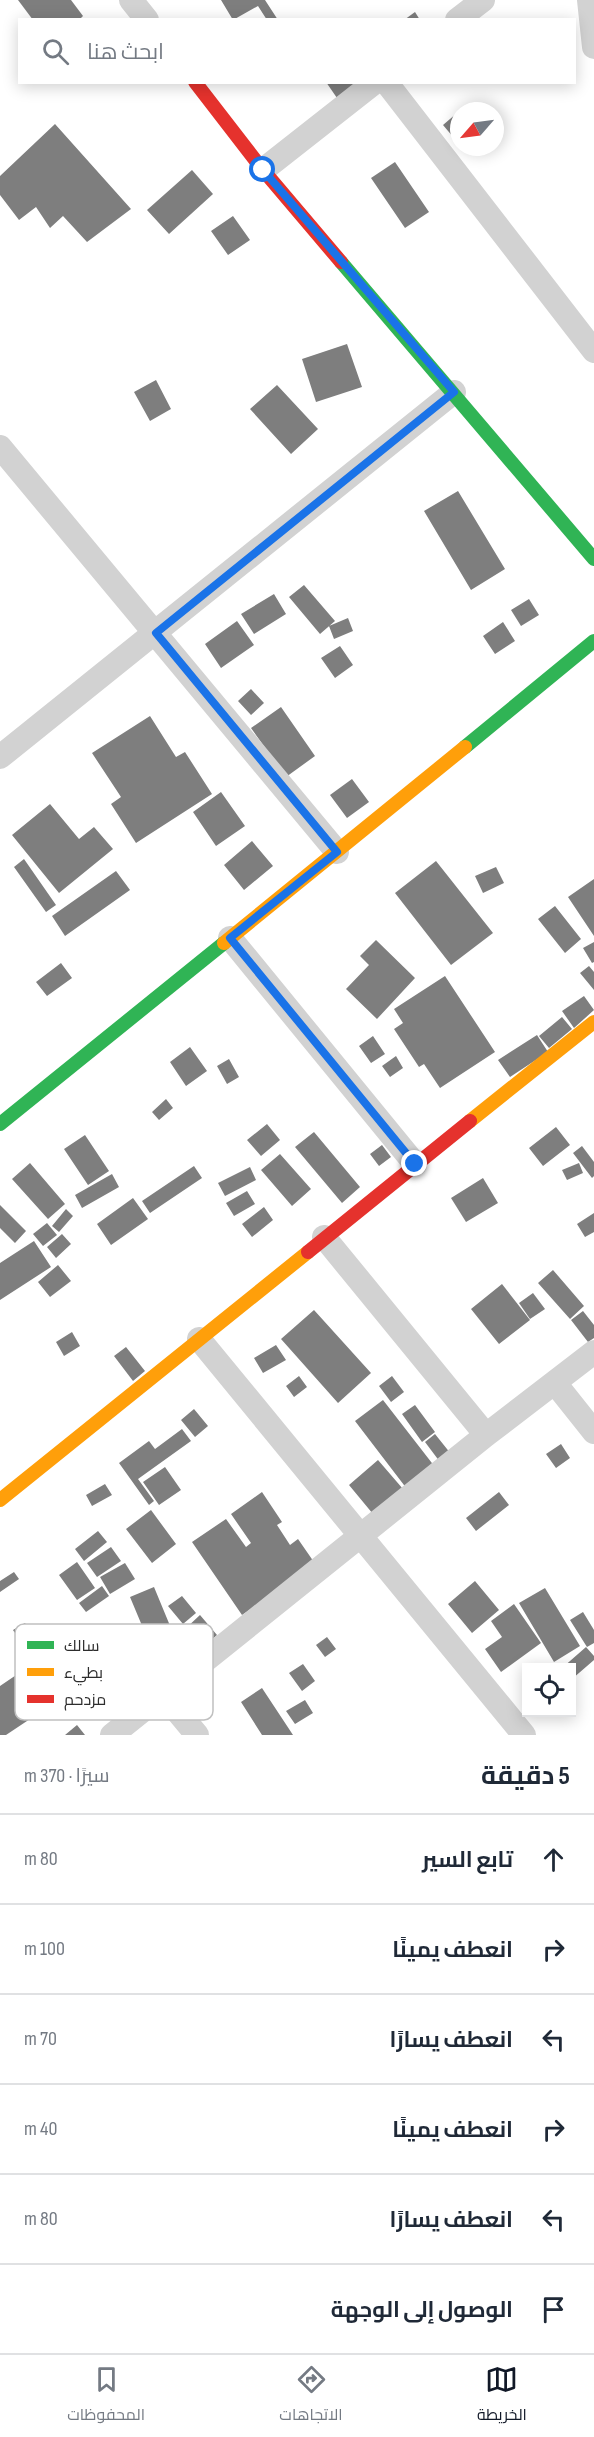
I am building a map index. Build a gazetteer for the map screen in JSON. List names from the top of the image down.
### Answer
{
  "legend": ["سالك", "بطيء", "مزدحم"],
  "north": "bottom left",
  "page": {
    "search": "ابحث هنا",
    "heading": ["5 دقيقة", "سيرًا · 370 m"],
    "list": [
      ["تابع السير", "80 m"],
      ["انعطف يمينًا", "100 m"],
      ["انعطف يسارًا", "70 m"],
      ["انعطف يمينًا", "40 m"],
      ["انعطف يسارًا", "80 m"],
      "الوصول إلى الوجهة"
    ],
    "nav": ["الخريطة", "الاتجاهات", "المحفوظات"]
  }
}
